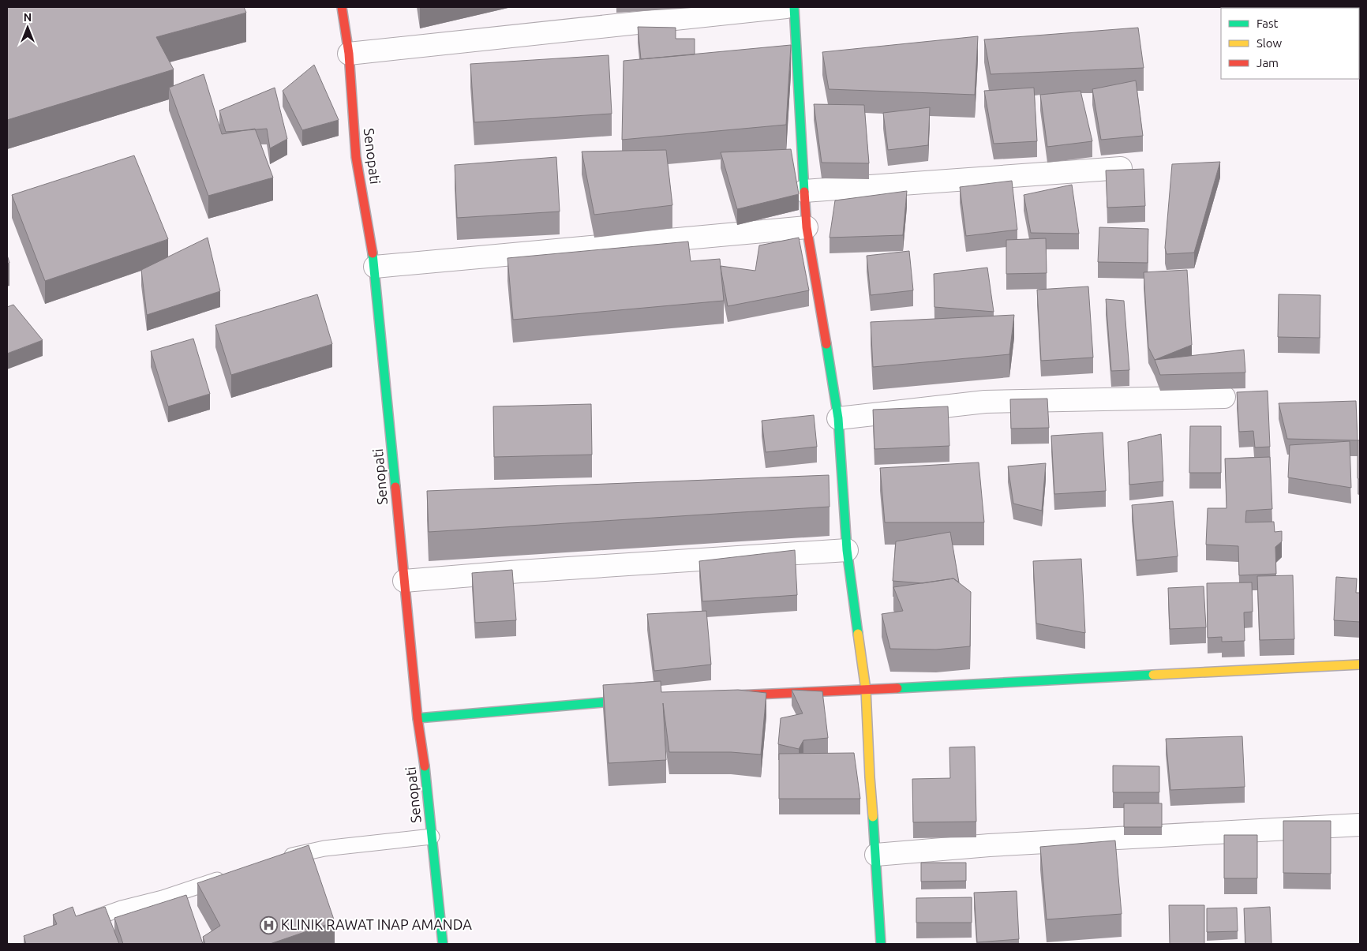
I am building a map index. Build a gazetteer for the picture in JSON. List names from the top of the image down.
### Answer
{
  "streets": {
    "street": ["Senopati"]
  },
  "places": {
    "hospital": ["KLINIK RAWAT INAP AMANDA"]
  },
  "legend": ["Fast", "Slow", "Jam"],
  "north": "top"
}
